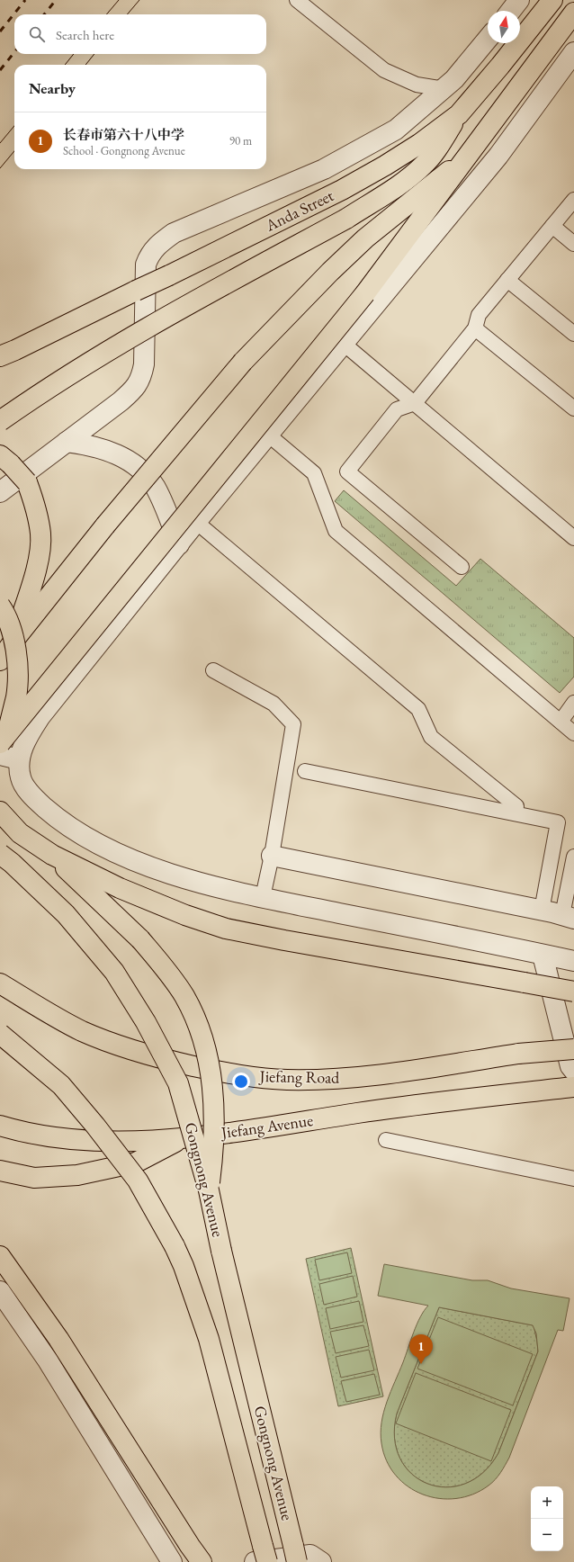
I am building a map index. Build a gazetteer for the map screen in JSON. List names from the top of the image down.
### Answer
{
  "streets": {
    "main road": [
      "Anda Street",
      "Jiefang Road",
      "Jiefang Avenue",
      "Gongnong Avenue"
    ]
  },
  "north": "top",
  "page": {
    "search": "Search here",
    "heading": "Nearby",
    "list": [
      {
        "mark": "1",
        "name": "长春市第六十八中学",
        "note": "School · Gongnong Avenue",
        "value": "90 m"
      }
    ],
    "pins": "1",
    "map_buttons": ["+", "−"]
  }
}
